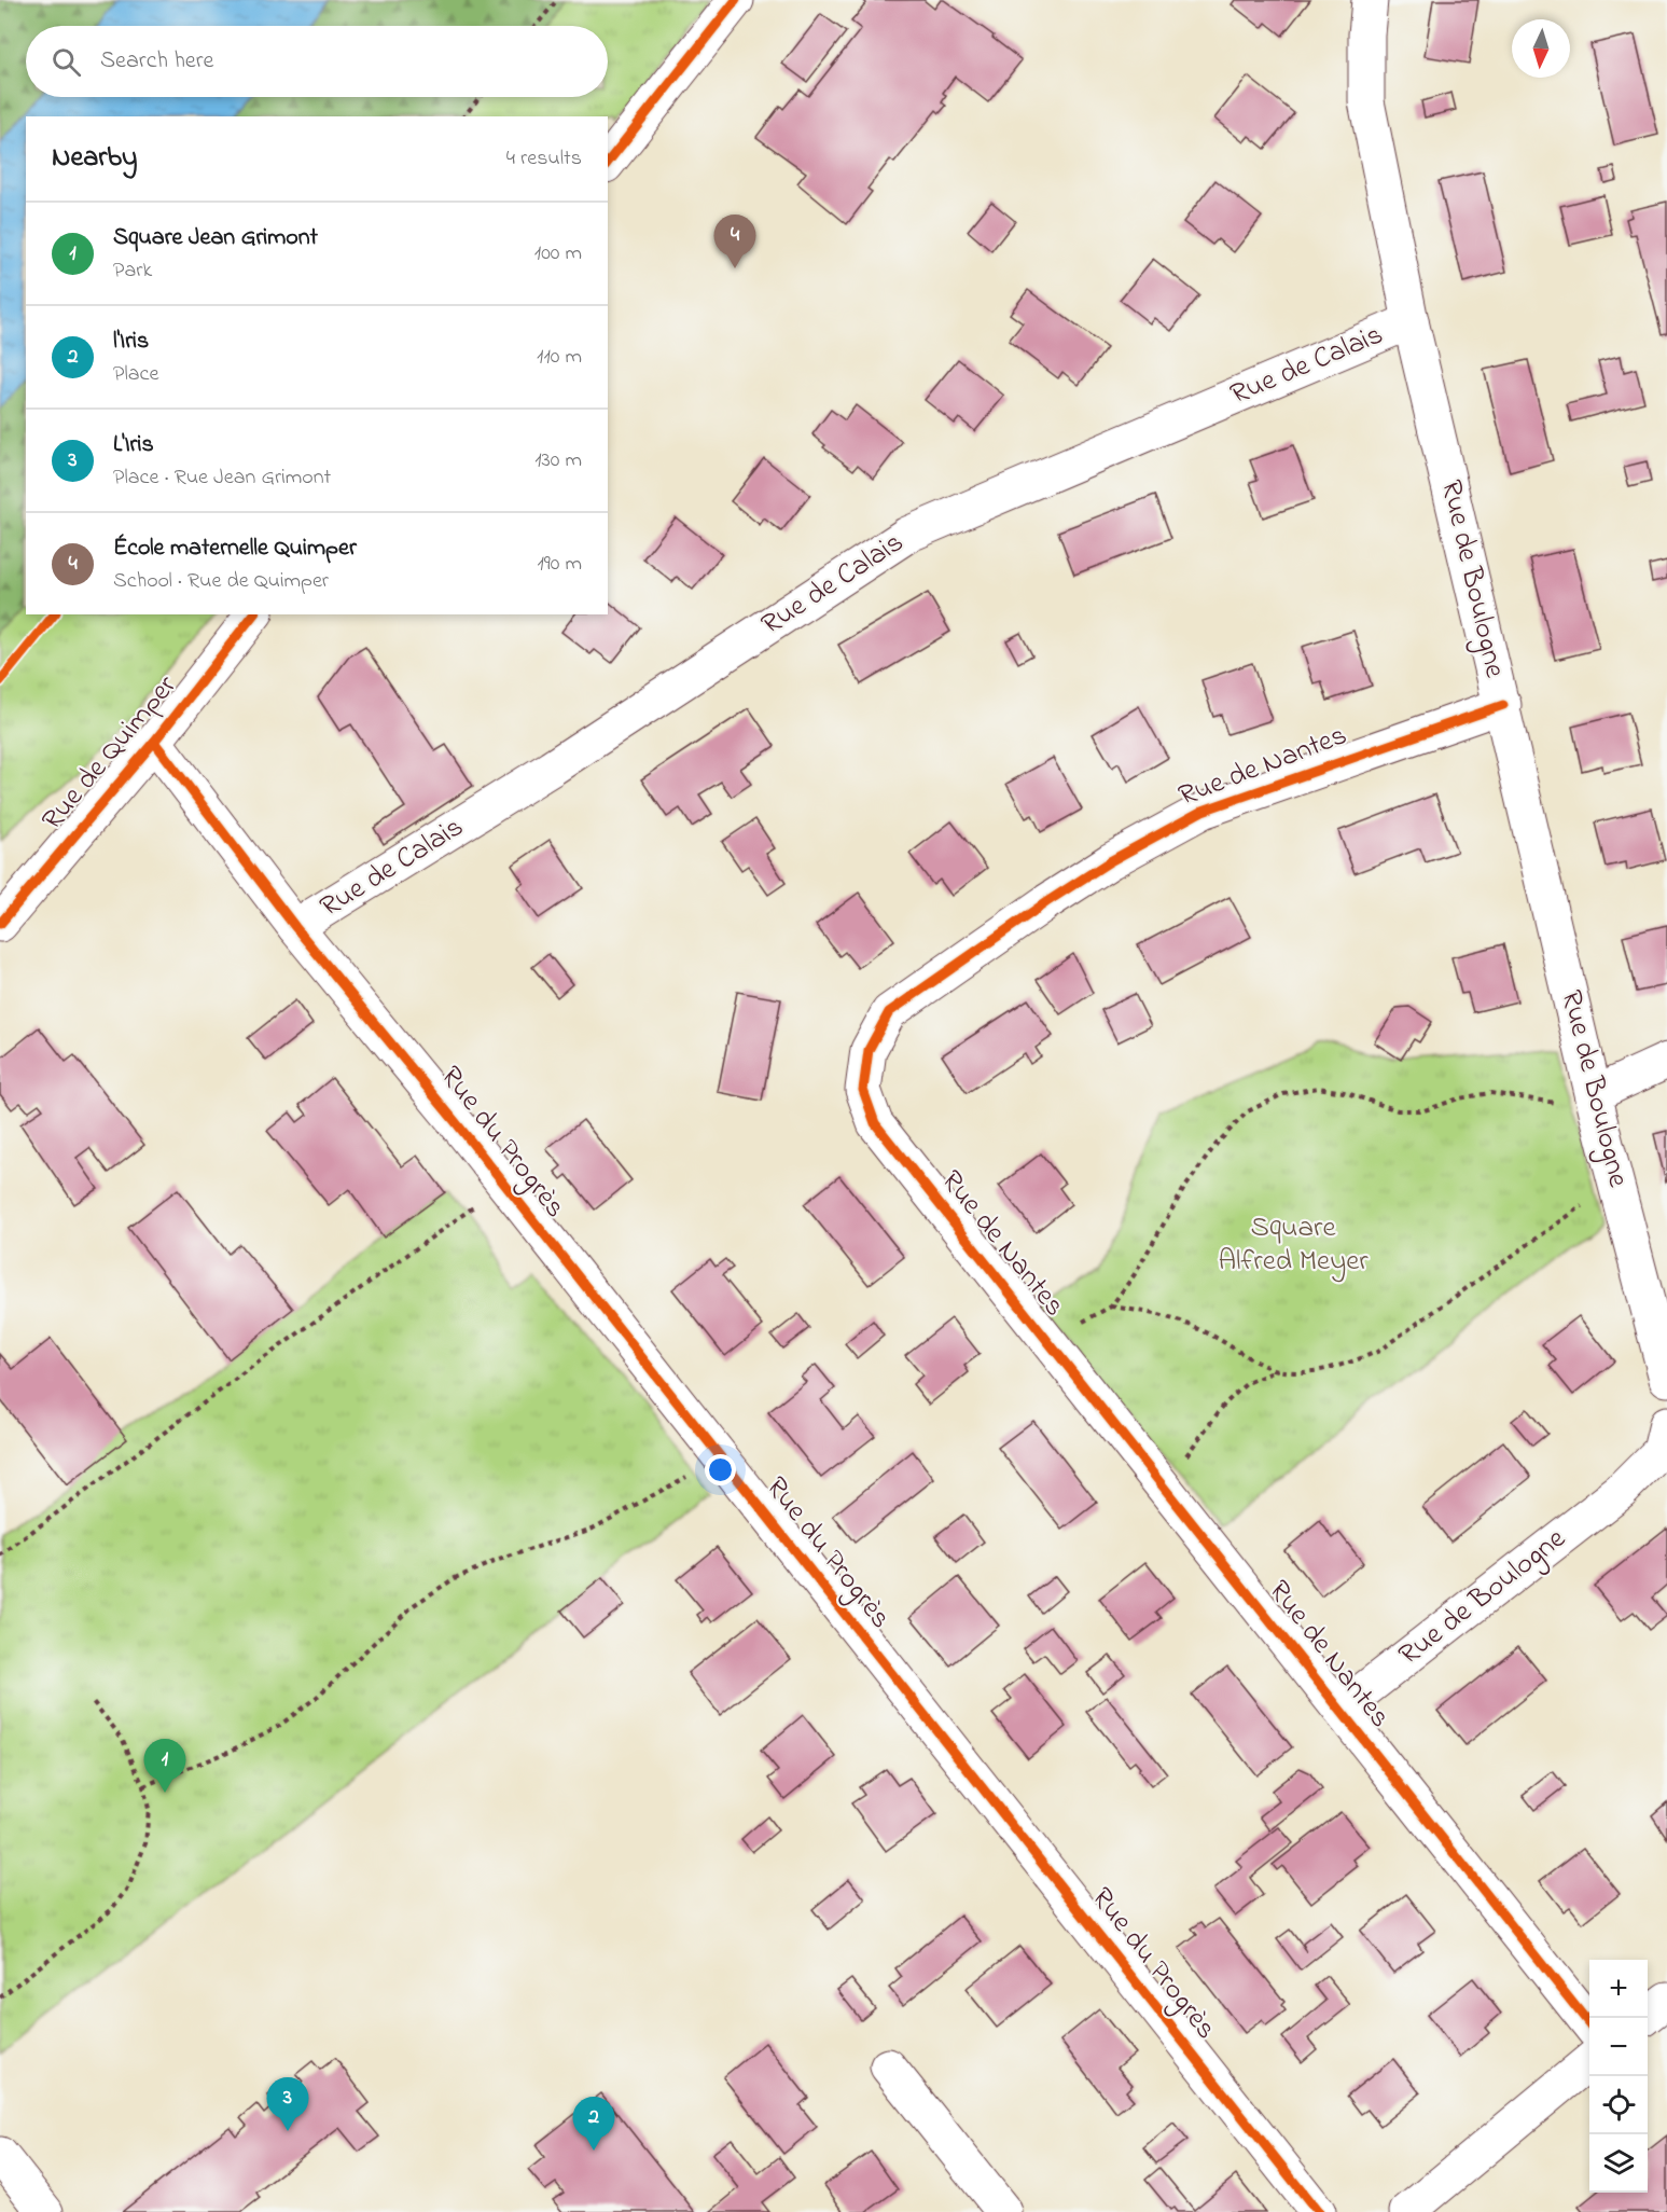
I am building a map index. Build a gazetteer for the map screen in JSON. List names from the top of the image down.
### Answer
{
  "streets": {
    "street": [
      "Rue de Calais",
      "Rue de Boulogne",
      "Rue de Quimper",
      "Rue de Nantes",
      "Rue du Progrès"
    ]
  },
  "crossings": [
    ["Rue de Calais", "Rue de Boulogne"],
    ["Rue de Calais", "Rue du Progrès"],
    ["Rue de Boulogne", "Rue de Nantes"],
    ["Rue de Quimper", "Rue du Progrès"]
  ],
  "parks": ["Square Alfred Meyer"],
  "north": "bottom",
  "page": {
    "search": "Search here",
    "heading": ["Nearby", "4 results"],
    "list": [
      {
        "mark": "1",
        "name": "Square Jean Grimont",
        "note": "Park",
        "value": "100 m"
      },
      {
        "mark": "2",
        "name": "l'Iris",
        "note": "Place",
        "value": "110 m"
      },
      {
        "mark": "3",
        "name": "L'Iris",
        "note": "Place · Rue Jean Grimont",
        "value": "130 m"
      },
      {
        "mark": "4",
        "name": "École maternelle Quimper",
        "note": "School · Rue de Quimper",
        "value": "190 m"
      }
    ],
    "pins": [
      "4",
      "1",
      "3",
      "2"
    ],
    "map_buttons": ["+", "−"]
  }
}
